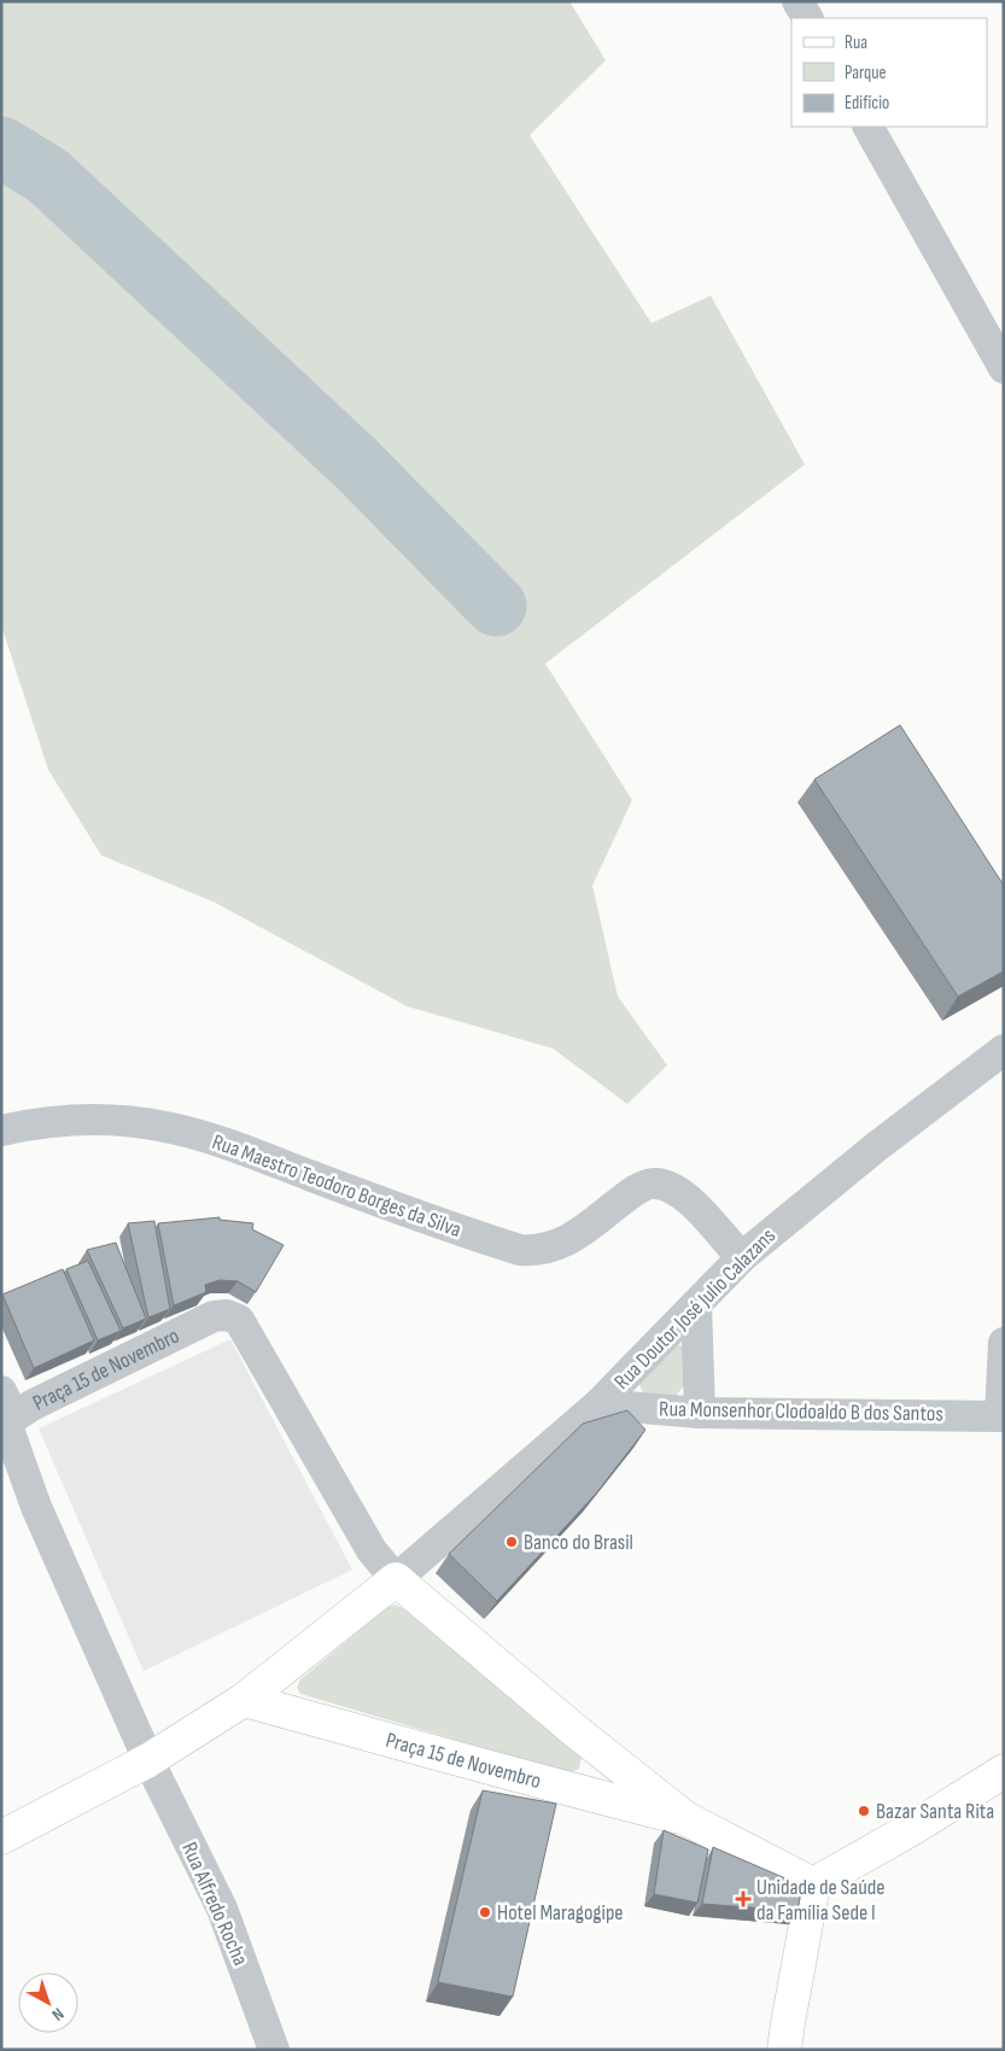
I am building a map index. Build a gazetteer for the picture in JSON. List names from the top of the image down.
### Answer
{
  "streets": {
    "street": [
      "Rua Maestro Teodoro Borges da Silva",
      "Rua Doutor José Julio Calazans",
      "Praça 15 de Novembro",
      "Rua Monsenhor Clodoaldo B dos Santos",
      "Rua Alfredo Rocha"
    ]
  },
  "crossings": [
    ["Rua Maestro Teodoro Borges da Silva", "Rua Doutor José Julio Calazans"],
    ["Rua Doutor José Julio Calazans", "Praça 15 de Novembro"],
    ["Rua Doutor José Julio Calazans", "Rua Monsenhor Clodoaldo B dos Santos"]
  ],
  "places": {
    "other": ["Banco do Brasil", "Bazar Santa Rita", "Hotel Maragogipe"],
    "health": ["Unidade de Saúde da Família Sede I"]
  },
  "legend": ["Rua", "Parque", "Edifício"],
  "north": "bottom right"
}
